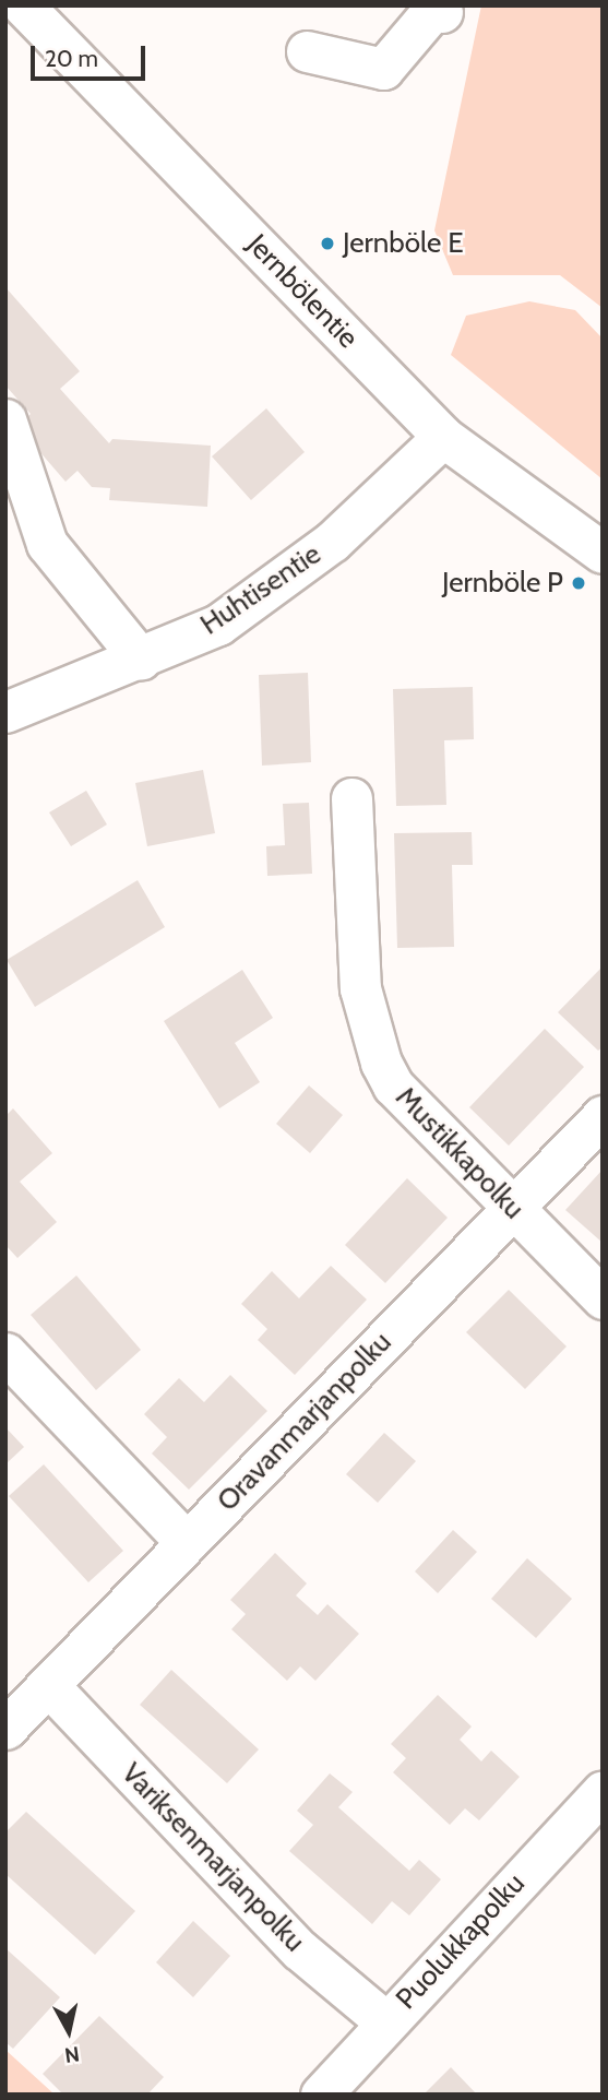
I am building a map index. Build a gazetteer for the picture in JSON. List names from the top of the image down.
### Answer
{
  "streets": {
    "street": [
      "Jernbölentie",
      "Huhtisentie",
      "Mustikkapolku",
      "Oravanmarjanpolku",
      "Variksenmarjanpolku",
      "Puolukkapolku"
    ]
  },
  "crossings": [
    ["Jernbölentie", "Huhtisentie"],
    ["Mustikkapolku", "Oravanmarjanpolku"],
    ["Oravanmarjanpolku", "Variksenmarjanpolku"],
    ["Variksenmarjanpolku", "Puolukkapolku"]
  ],
  "places": ["Jernböle E", "Jernböle P"],
  "scale_bar": "20 m",
  "north": "bottom"
}
